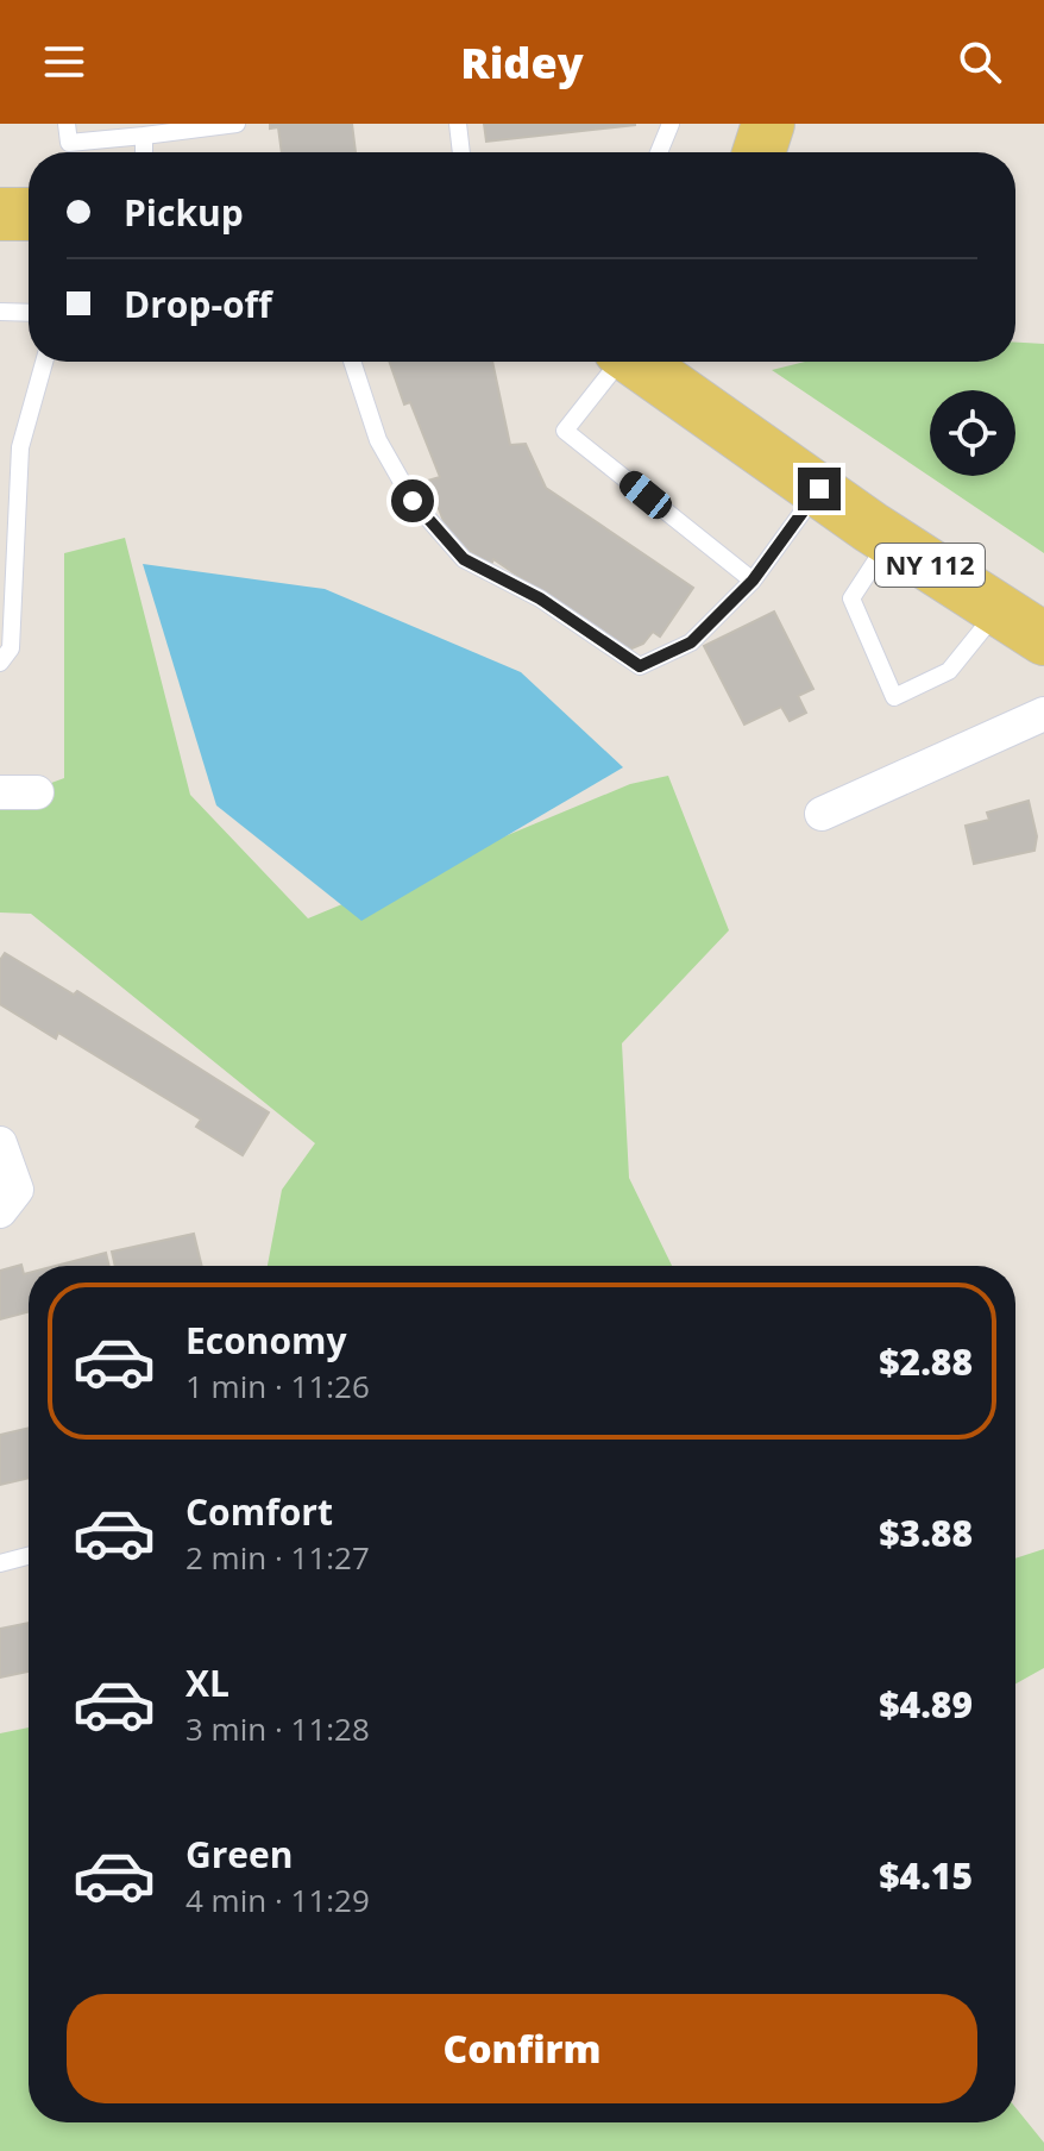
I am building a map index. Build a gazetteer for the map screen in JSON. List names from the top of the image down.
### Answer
{
  "streets": {
    "main road": ["NY 112"]
  },
  "page": {
    "header": "Ridey",
    "banner": ["Pickup", "Drop-off"],
    "list": [
      {
        "name": "Economy",
        "note": "1 min · 11:26",
        "value": "$2.88"
      },
      {
        "name": "Comfort",
        "note": "2 min · 11:27",
        "value": "$3.88"
      },
      {
        "name": "XL",
        "note": "3 min · 11:28",
        "value": "$4.89"
      },
      {
        "name": "Green",
        "note": "4 min · 11:29",
        "value": "$4.15"
      }
    ],
    "buttons": "Confirm"
  }
}
